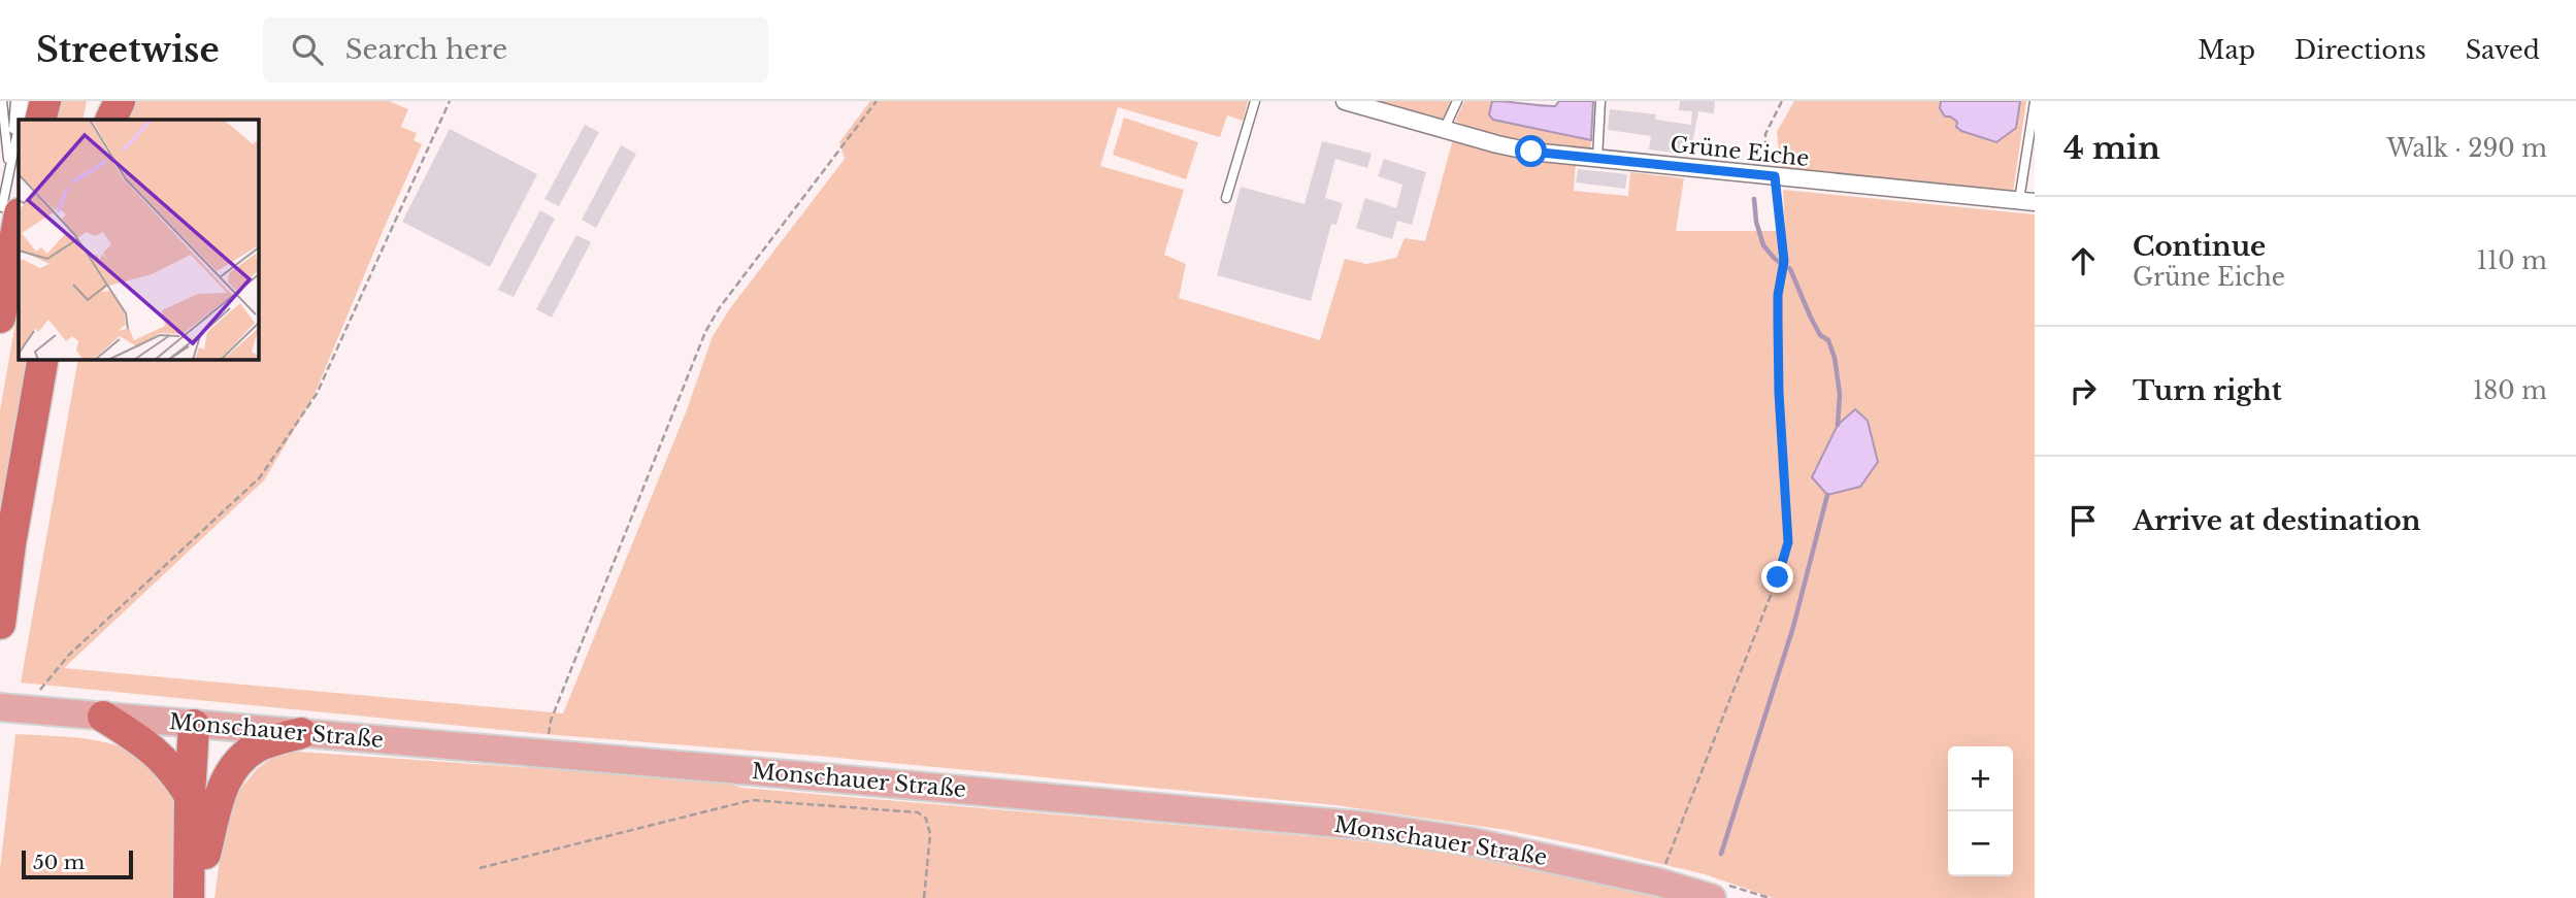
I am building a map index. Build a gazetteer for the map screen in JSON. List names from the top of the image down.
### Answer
{
  "streets": {
    "main road": ["Monschauer Straße"],
    "street": ["Grüne Eiche"]
  },
  "scale_bar": "50 m",
  "page": {
    "header": "Streetwise",
    "search": "Search here",
    "nav": ["Map", "Directions", "Saved"],
    "heading": ["4 min", "Walk · 290 m"],
    "list": [
      ["Continue", "Grüne Eiche", "110 m"],
      ["Turn right", "180 m"],
      "Arrive at destination"
    ],
    "map_buttons": ["+", "−"],
    "scale": "50 m"
  }
}
